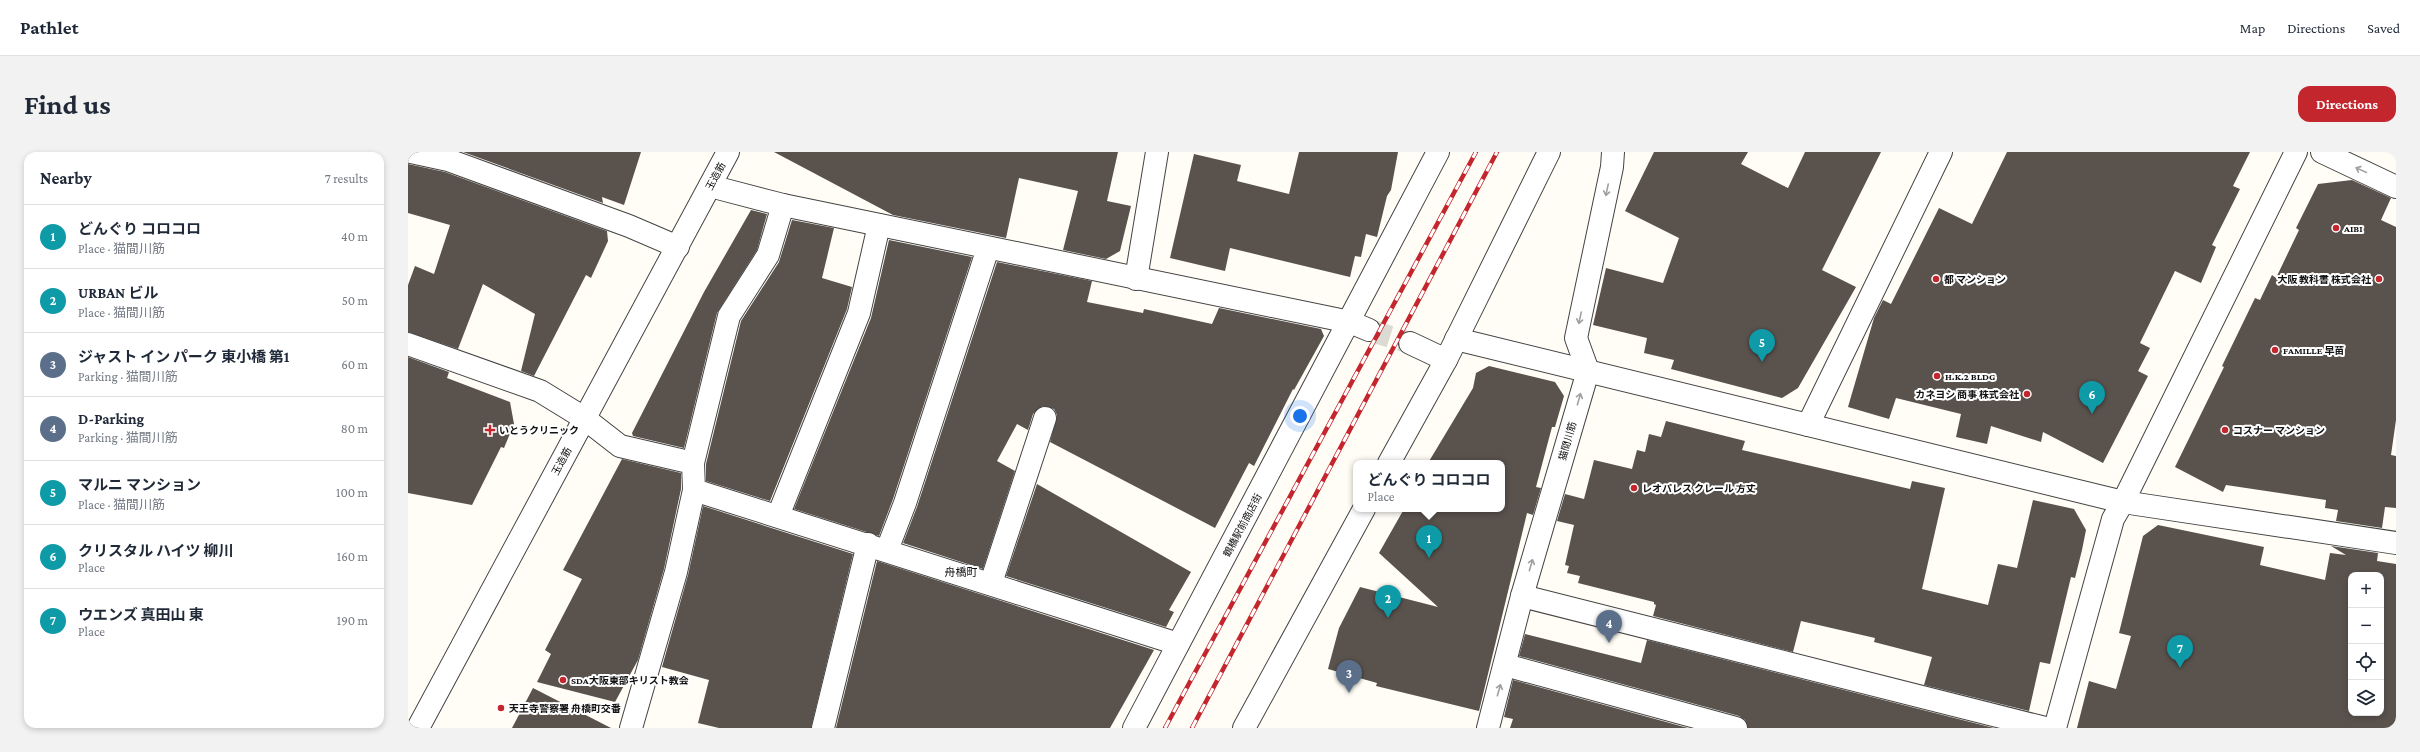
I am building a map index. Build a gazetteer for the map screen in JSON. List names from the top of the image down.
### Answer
{
  "streets": {
    "street": ["玉造筋", "猫間川筋", "鶴橋駅前商店街"]
  },
  "districts": ["舟橋町"],
  "places": {
    "other": [
      "AIBI",
      "都 マンション",
      "大阪 教科書 株式会社",
      "FAMILLE 早苗",
      "H.K.2 BLDG",
      "カネヨシ 商事 株式会社",
      "コスナー マンション",
      "レオパレス クレール 方丈",
      "SDA大阪東部キリスト教会",
      "天王寺警察署 舟橋町交番"
    ],
    "health": ["いとうクリニック"]
  },
  "page": {
    "header": "Pathlet",
    "nav": ["Map", "Directions", "Saved"],
    "buttons": "Directions",
    "title": "Find us",
    "heading": ["Nearby", "7 results"],
    "list": [
      {
        "mark": "1",
        "name": "どんぐり コロコロ",
        "note": "Place · 猫間川筋",
        "value": "40 m"
      },
      {
        "mark": "2",
        "name": "URBAN ビル",
        "note": "Place · 猫間川筋",
        "value": "50 m"
      },
      {
        "mark": "3",
        "name": "ジャスト イン パーク 東小橋 第1",
        "note": "Parking · 猫間川筋",
        "value": "60 m"
      },
      {
        "mark": "4",
        "name": "D-Parking",
        "note": "Parking · 猫間川筋",
        "value": "80 m"
      },
      {
        "mark": "5",
        "name": "マルニ マンション",
        "note": "Place · 猫間川筋",
        "value": "100 m"
      },
      {
        "mark": "6",
        "name": "クリスタル ハイツ 柳川",
        "note": "Place",
        "value": "160 m"
      },
      {
        "mark": "7",
        "name": "ウエンズ 真田山 東",
        "note": "Place",
        "value": "190 m"
      }
    ],
    "pins": [
      "5",
      "6",
      "1",
      "2",
      "4",
      "7",
      "3"
    ],
    "popup": ["どんぐり コロコロ", "Place"],
    "map_buttons": ["+", "−"]
  }
}
